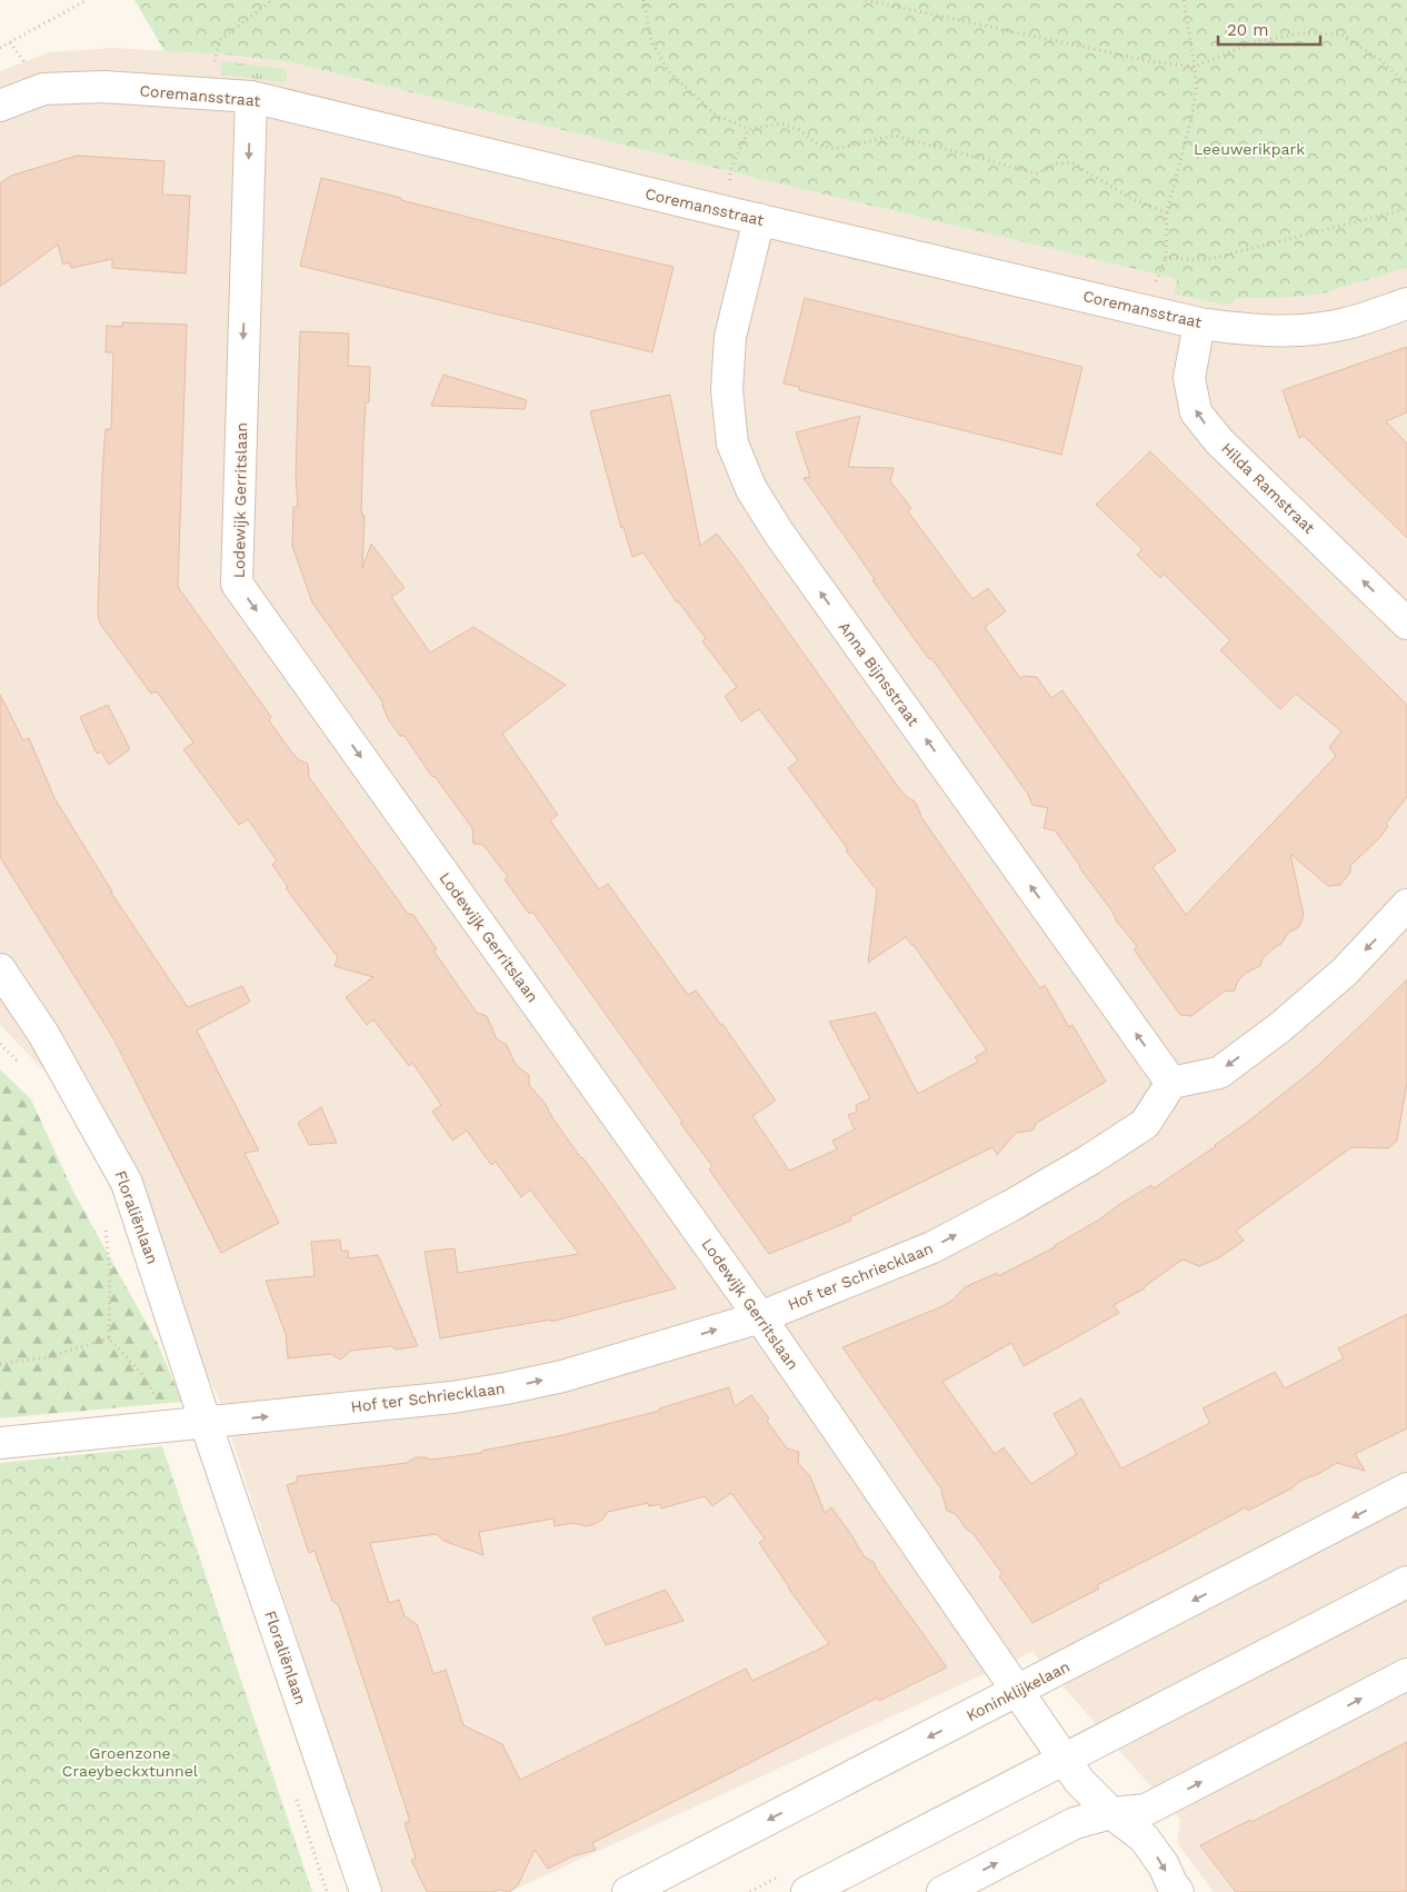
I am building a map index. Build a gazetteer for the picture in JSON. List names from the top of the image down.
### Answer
{
  "streets": {
    "street": [
      "Coremansstraat",
      "Hilda Ramstraat",
      "Lodewijk Gerritslaan",
      "Anna Bijnsstraat",
      "Floraliënlaan",
      "Hof ter Schriecklaan",
      "Koninklijkelaan"
    ]
  },
  "crossings": [
    ["Coremansstraat", "Hilda Ramstraat"],
    ["Coremansstraat", "Lodewijk Gerritslaan"],
    ["Coremansstraat", "Anna Bijnsstraat"],
    ["Lodewijk Gerritslaan", "Hof ter Schriecklaan"],
    ["Lodewijk Gerritslaan", "Koninklijkelaan"],
    ["Anna Bijnsstraat", "Hof ter Schriecklaan"],
    ["Floraliënlaan", "Hof ter Schriecklaan"]
  ],
  "one_way": [
    "Hilda Ramstraat",
    "Lodewijk Gerritslaan",
    "Anna Bijnsstraat",
    "Hof ter Schriecklaan"
  ],
  "parks": ["Leeuwerikpark", "Groenzone Craeybeckxtunnel"],
  "scale_bar": "20 m"
}
